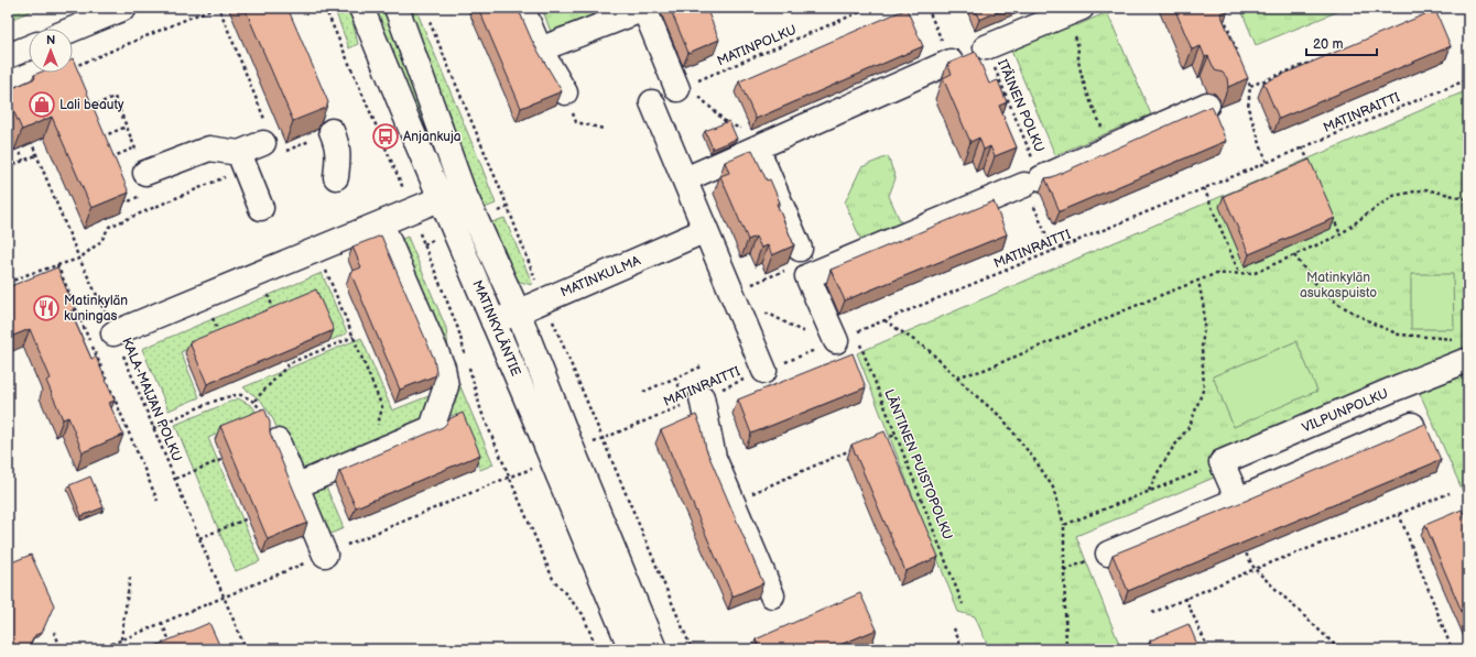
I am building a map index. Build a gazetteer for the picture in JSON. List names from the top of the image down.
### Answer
{
  "streets": {
    "main road": ["MATINKULMA", "MATINKYLÄNTIE", "VILPUNPOLKU"],
    "path": [
      "MATINPOLKU",
      "ITÄINEN POLKU",
      "MATINRAITTI",
      "KALA-MAIJAN POLKU",
      "LÄNTINEN PUISTOPOLKU"
    ]
  },
  "crossings": [
    ["ITÄINEN POLKU", "MATINRAITTI"],
    ["MATINRAITTI", "LÄNTINEN PUISTOPOLKU"],
    ["MATINKULMA", "MATINKYLÄNTIE"]
  ],
  "parks": ["Matinkylän asukaspuisto"],
  "places": {
    "shop": ["Lali beauty"],
    "bus stop": ["Anjankuja"],
    "restaurant": ["Matinkylän kuningas"]
  },
  "scale_bar": "20 m",
  "north": "top"
}
